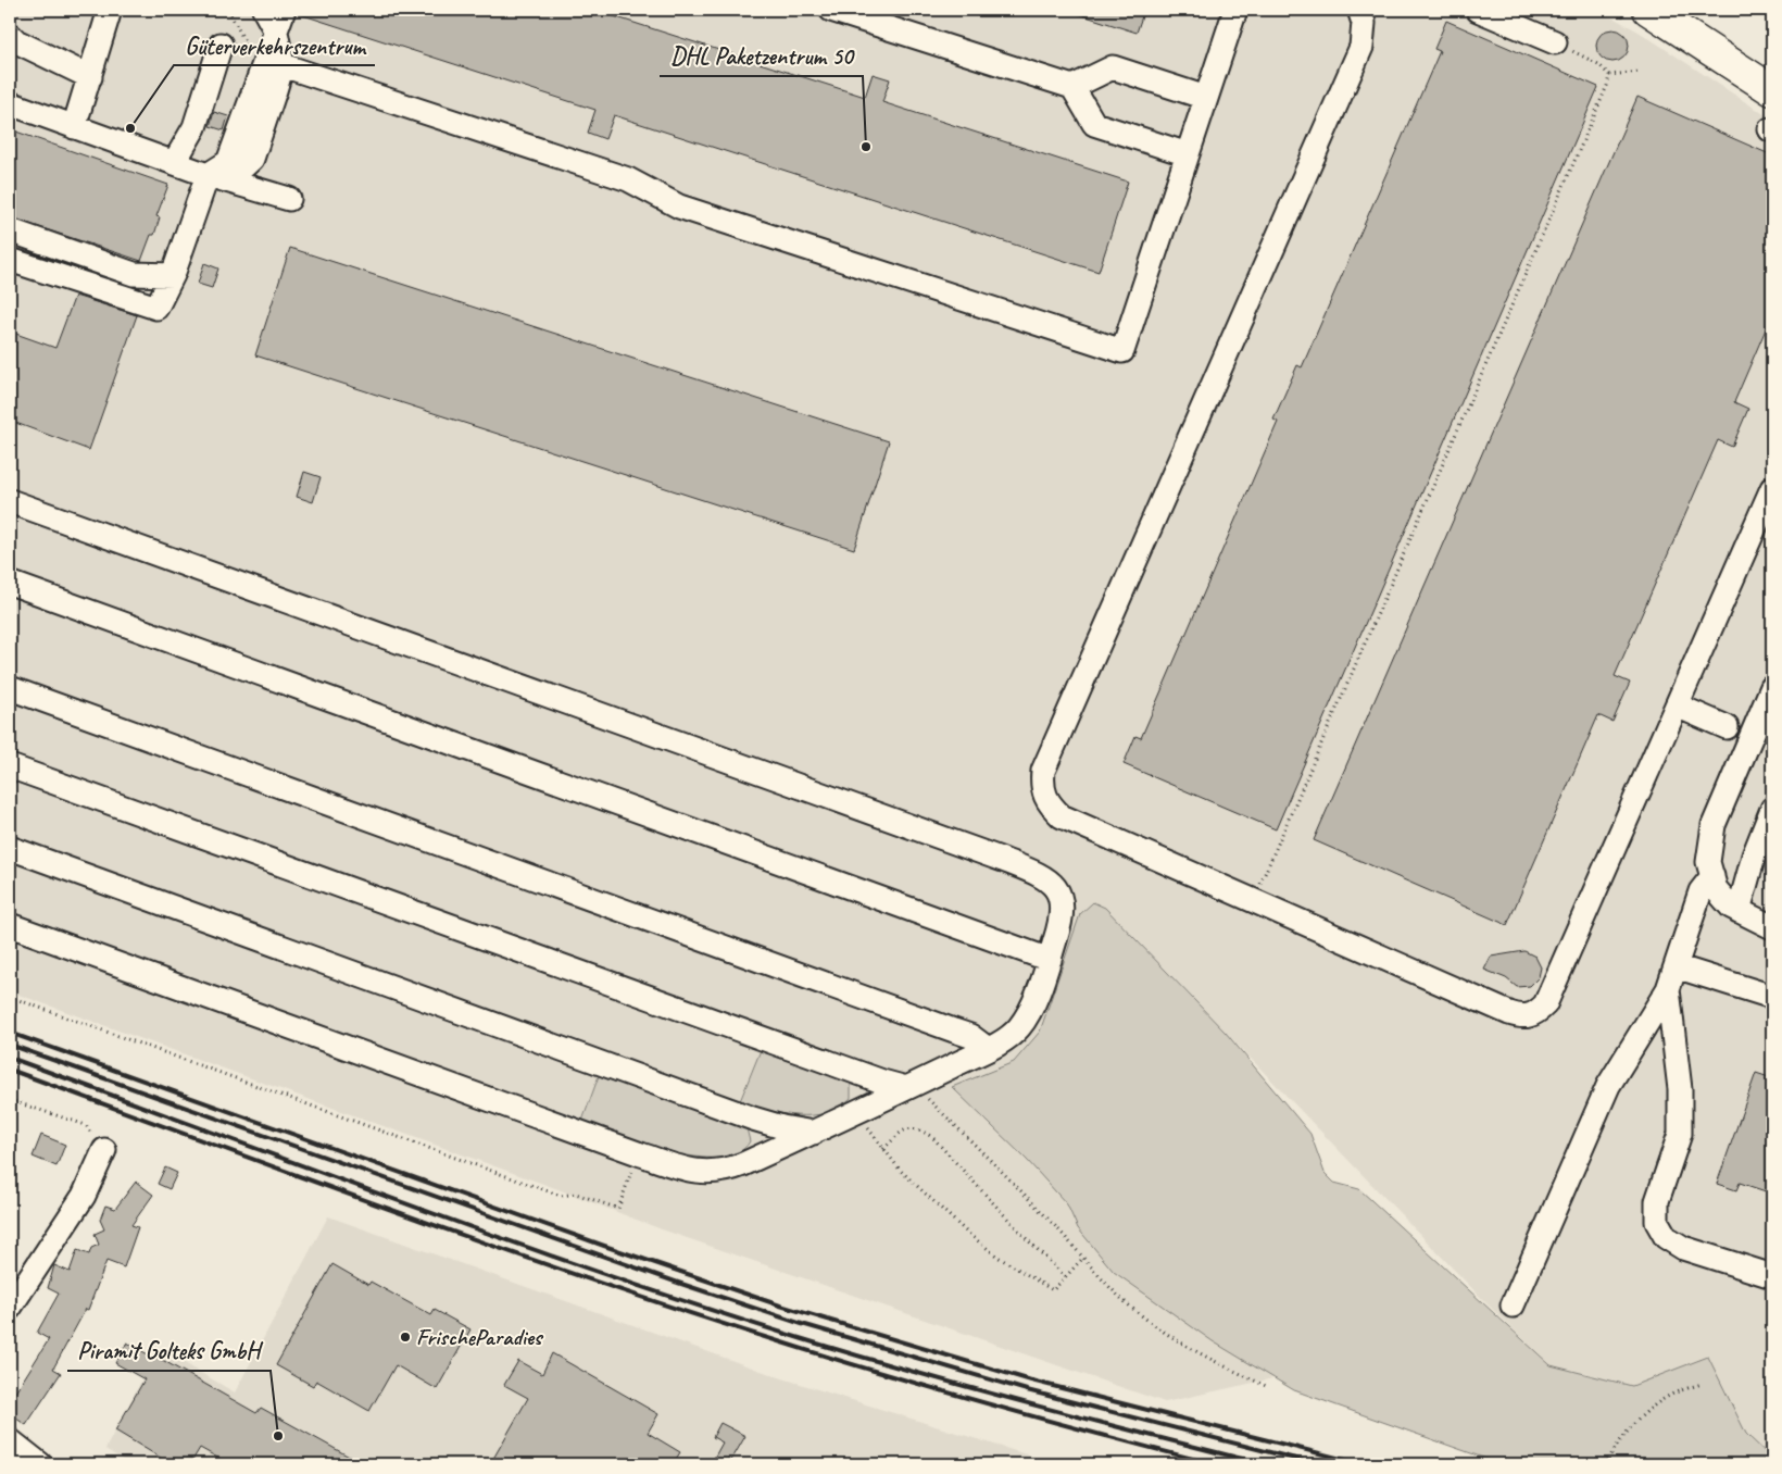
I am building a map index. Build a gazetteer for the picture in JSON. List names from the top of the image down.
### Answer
{
  "places": [
    "Güterverkehrszentrum",
    "DHL Paketzentrum 50",
    "FrischeParadies",
    "Piramit Golteks GmbH"
  ]
}
